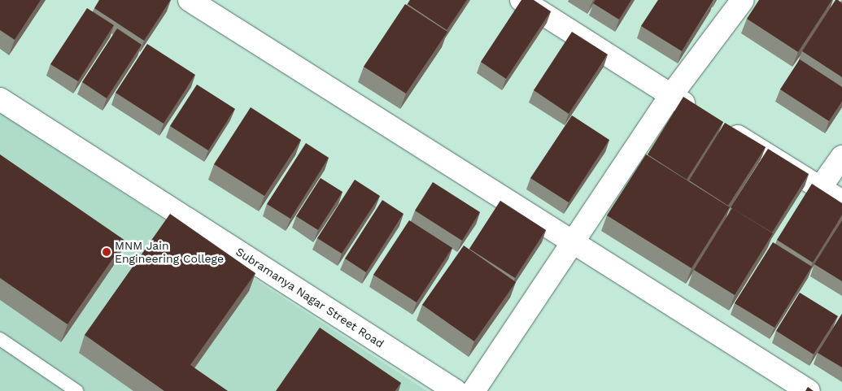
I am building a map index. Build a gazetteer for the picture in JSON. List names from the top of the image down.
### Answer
{
  "streets": {
    "street": ["Subramanya Nagar Street Road"]
  },
  "places": ["MNM Jain Engineering College"]
}
